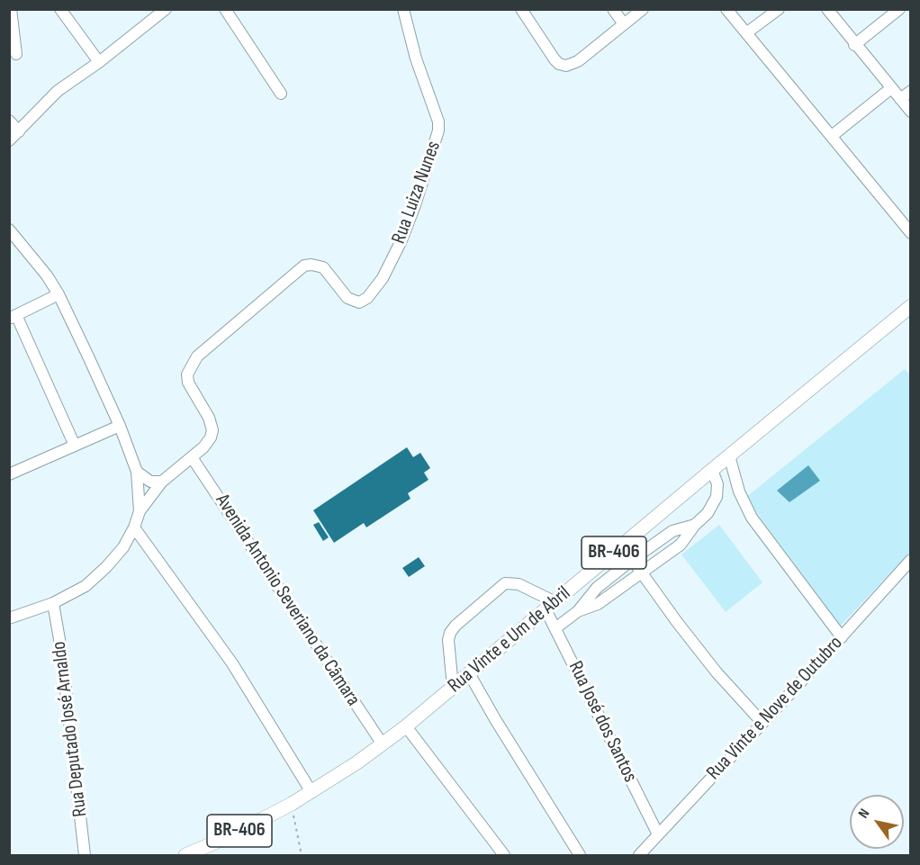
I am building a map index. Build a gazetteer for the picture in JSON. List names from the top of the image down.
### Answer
{
  "streets": {
    "main road": ["BR-406", "Rua Vinte e Um de Abril"],
    "street": [
      "Rua Luiza Nunes",
      "Avenida Antonio Severiano da Câmara",
      "Rua Vinte e Nove de Outubro",
      "Rua José dos Santos",
      "Rua Deputado José Arnaldo"
    ]
  },
  "crossings": [
    ["Rua Luiza Nunes", "Avenida Antonio Severiano da Câmara"],
    ["Avenida Antonio Severiano da Câmara", "Rua Vinte e Um de Abril"],
    ["Rua Vinte e Um de Abril", "Rua José dos Santos"],
    ["Rua Vinte e Nove de Outubro", "Rua José dos Santos"]
  ],
  "north": "top left"
}
